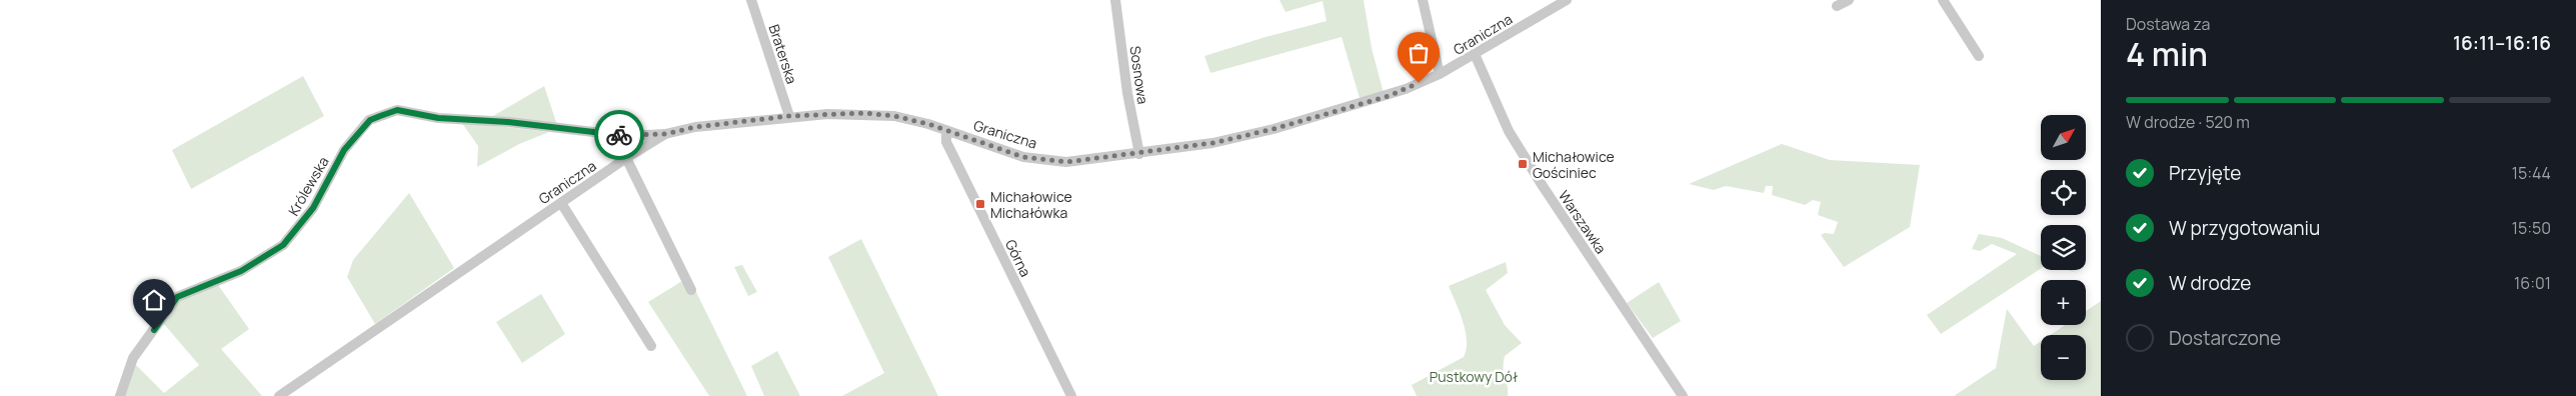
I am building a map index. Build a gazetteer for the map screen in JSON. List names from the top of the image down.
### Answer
{
  "streets": {
    "street": [
      "Graniczna",
      "Braterska",
      "Sosnowa",
      "Królewska",
      "Warszawka",
      "Górna"
    ]
  },
  "crossings": [
    ["Graniczna", "Braterska"],
    ["Graniczna", "Sosnowa"],
    ["Graniczna", "Królewska"],
    ["Graniczna", "Warszawka"],
    ["Graniczna", "Górna"]
  ],
  "parks": ["Pustkowy Dół"],
  "places": {
    "transit": ["Michałowice Gościniec", "Michałowice Michałówka"]
  },
  "north": "top right",
  "page": {
    "heading": ["4 min", "Dostawa za", "16:11–16:16"],
    "bar": "W drodze · 520 m",
    "map_buttons": ["+", "−"],
    "list": [
      ["Przyjęte", "15:44"],
      ["W przygotowaniu", "15:50"],
      ["W drodze", "16:01"],
      "Dostarczone"
    ]
  }
}
